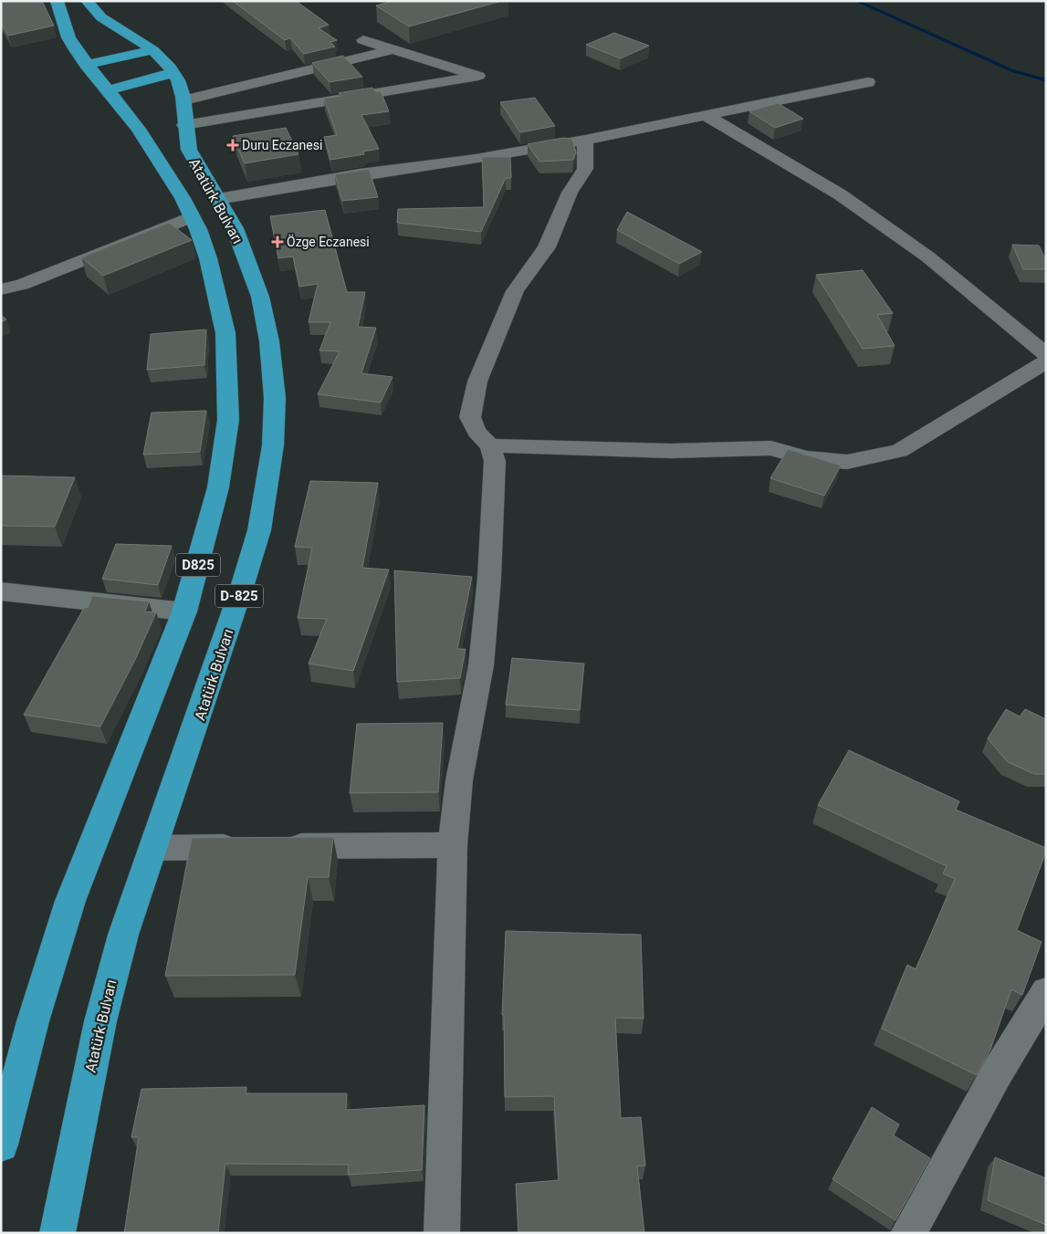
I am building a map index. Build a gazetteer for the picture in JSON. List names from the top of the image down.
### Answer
{
  "streets": {
    "highway": ["Atatürk Bulvarı", "D825", "D-825"]
  },
  "places": {
    "health": ["Duru Eczanesi", "Özge Eczanesi"]
  }
}
